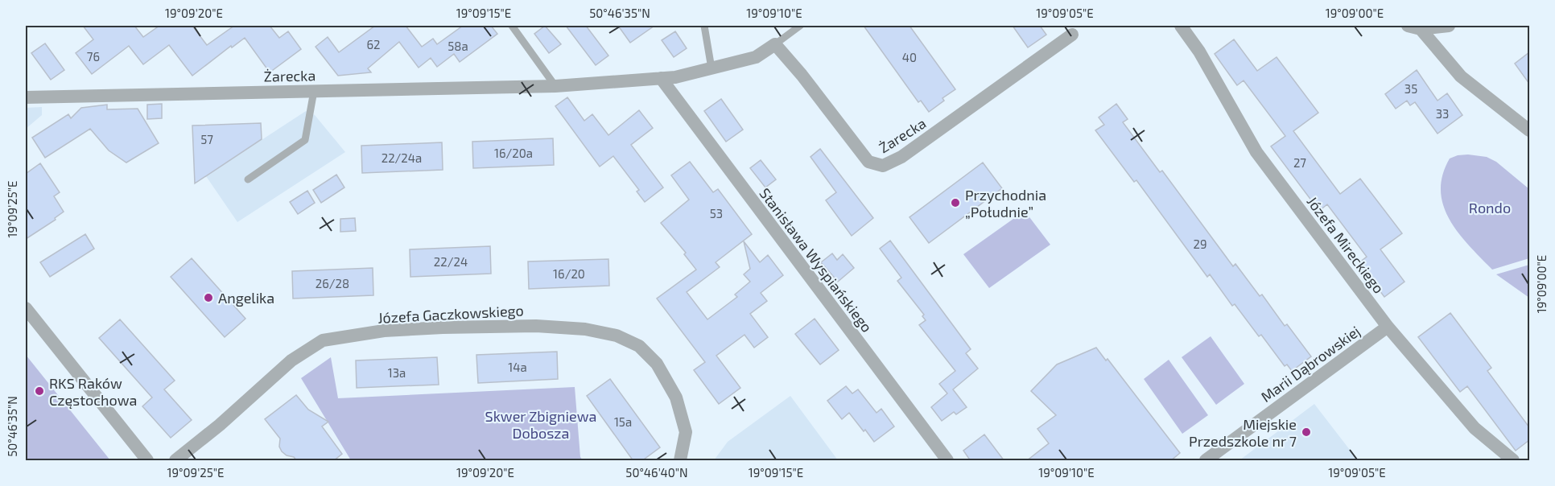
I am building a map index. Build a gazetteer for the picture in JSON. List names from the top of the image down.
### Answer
{
  "streets": {
    "street": [
      "Żarecka",
      "Józefa Mireckiego",
      "Stanisława Wyspiańskiego",
      "Józefa Gaczkowskiego",
      "Marii Dąbrowskiej"
    ]
  },
  "crossings": [
    ["Żarecka", "Stanisława Wyspiańskiego"],
    ["Józefa Mireckiego", "Marii Dąbrowskiej"]
  ],
  "parks": ["Rondo", "Skwer Zbigniewa Dobosza"],
  "places": [
    "Przychodnia „Południe”",
    "Angelika",
    "RKS Raków Częstochowa",
    "Miejskie Przedszkole nr 7"
  ],
  "house_numbers": [
    "62",
    "58a",
    "76",
    "40",
    "35",
    "33",
    "57",
    "16/20a",
    "22/24a",
    "27",
    "53",
    "29",
    "22/24",
    "16/20",
    "26/28",
    "14a",
    "13a",
    "15a"
  ],
  "coordinates": [
    "19°09'20\"E",
    "19°09'15\"E",
    "50°46'35\"N",
    "19°09'10\"E",
    "19°09'05\"E",
    "19°09'00\"E",
    "19°09'25\"E",
    "50°46'40\"N"
  ]
}
